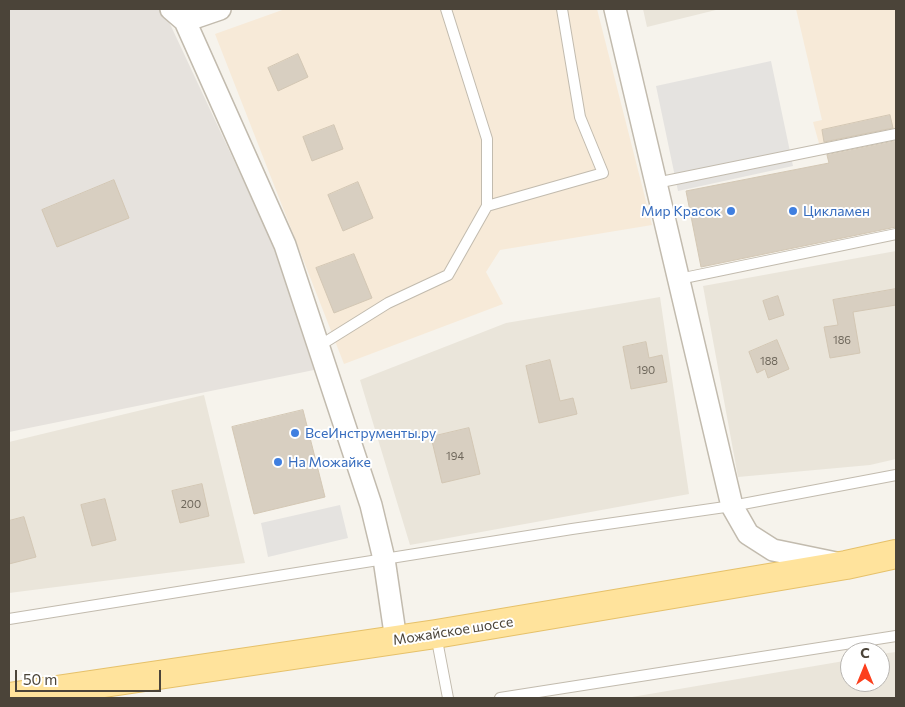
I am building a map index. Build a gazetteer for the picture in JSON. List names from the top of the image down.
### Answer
{
  "streets": {
    "main road": ["Можайское шоссе"]
  },
  "places": [
    "Мир Красок",
    "Цикламен",
    "ВсеИнструменты.ру",
    "На Можайке"
  ],
  "house_numbers": [
    "186",
    "188",
    "190",
    "194",
    "200"
  ],
  "scale_bar": "50 m",
  "north": "top"
}
